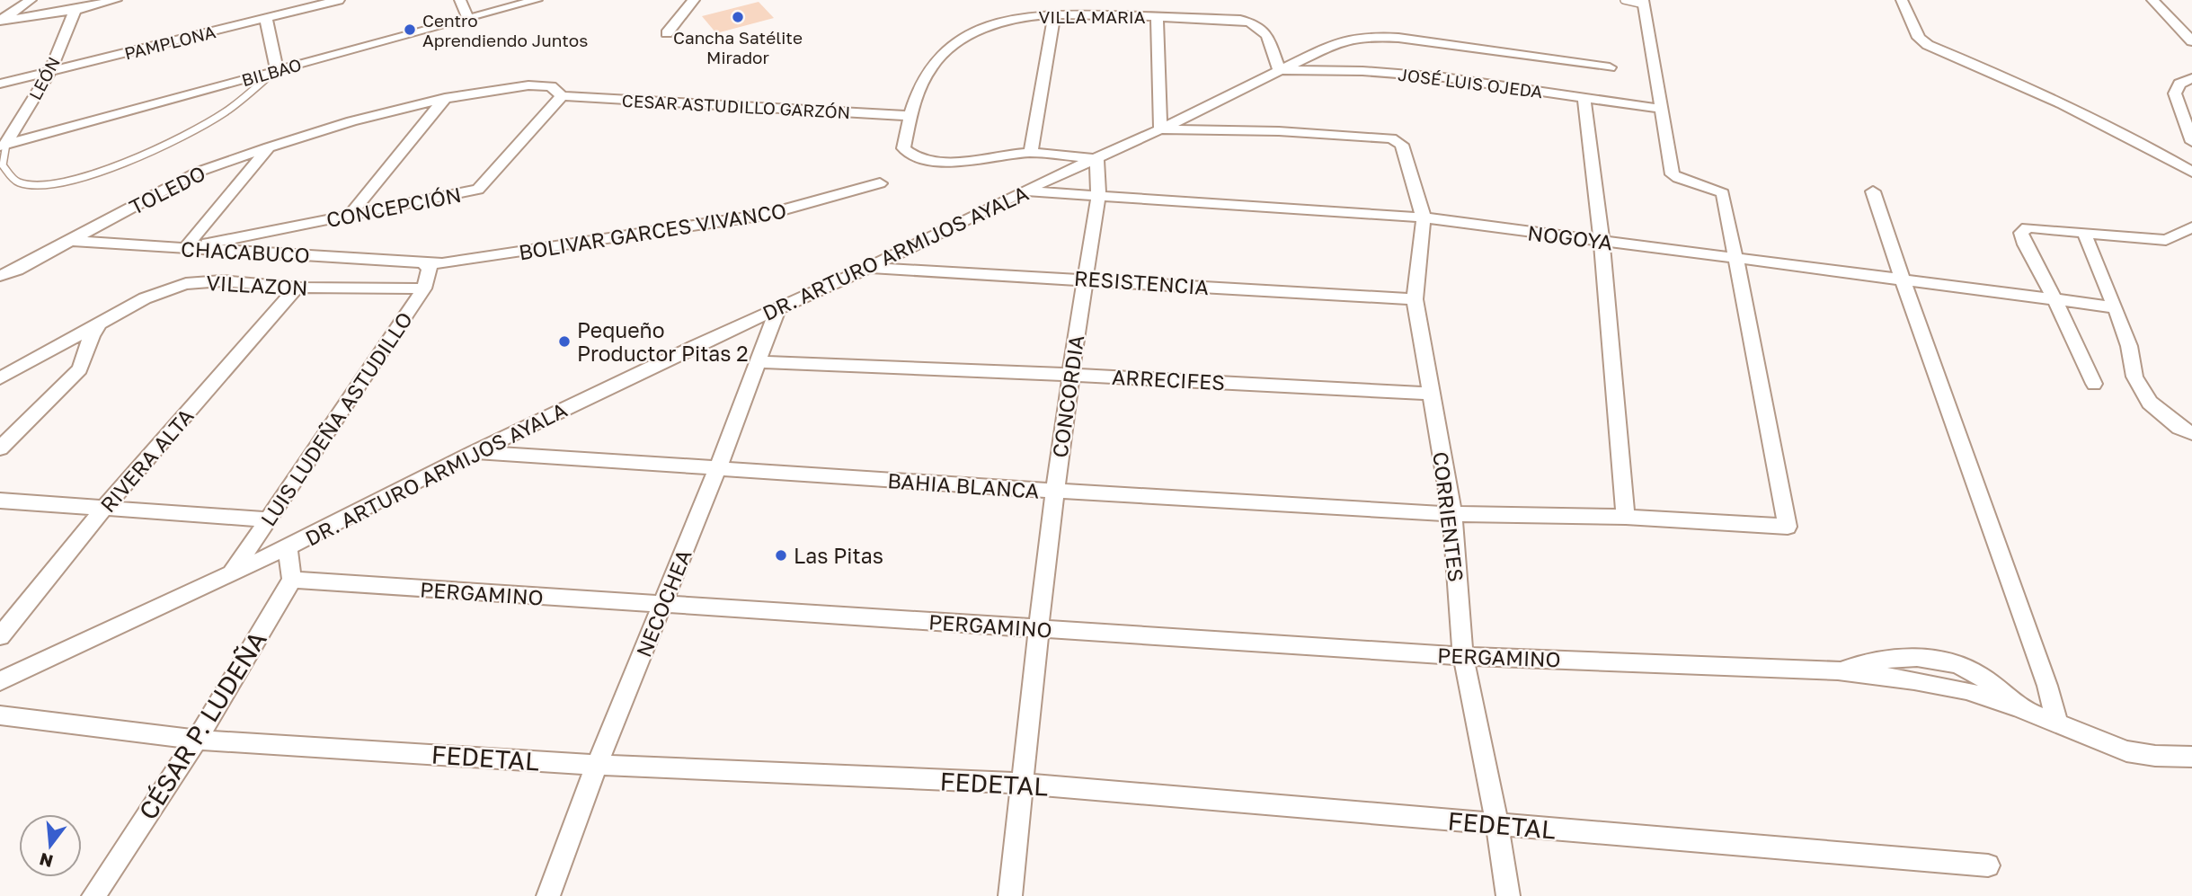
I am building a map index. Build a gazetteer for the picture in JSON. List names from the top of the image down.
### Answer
{
  "streets": {
    "street": [
      "VILLA MARIA",
      "PAMPLONA",
      "BILBAO",
      "LEÓN",
      "JOSÉ LUIS OJEDA",
      "CESAR ASTUDILLO GARZÓN",
      "TOLEDO",
      "CONCEPCIÓN",
      "BOLIVAR GARCES VIVANCO",
      "NOGOYA",
      "CHACABUCO",
      "DR. ARTURO ARMIJOS AYALA",
      "RESISTENCIA",
      "VILLAZON",
      "ARRECIFES",
      "CONCORDIA",
      "LUIS LUDEÑA ASTUDILLO",
      "RIVERA ALTA",
      "BAHIA BLANCA",
      "CORRIENTES",
      "PERGAMINO",
      "NECOCHEA",
      "CÉSAR P. LUDEÑA",
      "FEDETAL"
    ]
  },
  "crossings": [
    ["VILLA MARIA", "JOSÉ LUIS OJEDA"],
    ["VILLA MARIA", "CESAR ASTUDILLO GARZÓN"],
    ["VILLA MARIA", "DR. ARTURO ARMIJOS AYALA"],
    ["PAMPLONA", "LEÓN"],
    ["BILBAO", "LEÓN"],
    ["JOSÉ LUIS OJEDA", "DR. ARTURO ARMIJOS AYALA"],
    ["CESAR ASTUDILLO GARZÓN", "TOLEDO"],
    ["CESAR ASTUDILLO GARZÓN", "CONCEPCIÓN"],
    ["TOLEDO", "CHACABUCO"],
    ["CONCEPCIÓN", "CHACABUCO"],
    ["BOLIVAR GARCES VIVANCO", "CHACABUCO"],
    ["NOGOYA", "DR. ARTURO ARMIJOS AYALA"],
    ["NOGOYA", "CONCORDIA"],
    ["NOGOYA", "BAHIA BLANCA"],
    ["NOGOYA", "CORRIENTES"],
    ["DR. ARTURO ARMIJOS AYALA", "RESISTENCIA"],
    ["DR. ARTURO ARMIJOS AYALA", "CONCORDIA"],
    ["DR. ARTURO ARMIJOS AYALA", "LUIS LUDEÑA ASTUDILLO"],
    ["DR. ARTURO ARMIJOS AYALA", "BAHIA BLANCA"],
    ["DR. ARTURO ARMIJOS AYALA", "CORRIENTES"],
    ["DR. ARTURO ARMIJOS AYALA", "NECOCHEA"],
    ["RESISTENCIA", "CONCORDIA"],
    ["RESISTENCIA", "CORRIENTES"],
    ["VILLAZON", "LUIS LUDEÑA ASTUDILLO"],
    ["VILLAZON", "RIVERA ALTA"],
    ["ARRECIFES", "CONCORDIA"],
    ["ARRECIFES", "CORRIENTES"],
    ["ARRECIFES", "NECOCHEA"],
    ["CONCORDIA", "BAHIA BLANCA"],
    ["CONCORDIA", "PERGAMINO"],
    ["CONCORDIA", "FEDETAL"],
    ["BAHIA BLANCA", "CORRIENTES"],
    ["BAHIA BLANCA", "NECOCHEA"],
    ["CORRIENTES", "PERGAMINO"],
    ["CORRIENTES", "FEDETAL"],
    ["PERGAMINO", "NECOCHEA"],
    ["PERGAMINO", "CÉSAR P. LUDEÑA"],
    ["NECOCHEA", "FEDETAL"],
    ["CÉSAR P. LUDEÑA", "FEDETAL"]
  ],
  "places": [
    "Cancha Satélite Mirador",
    "Centro Aprendiendo Juntos",
    "Pequeño Productor Pitas 2",
    "Las Pitas"
  ],
  "north": "bottom"
}
